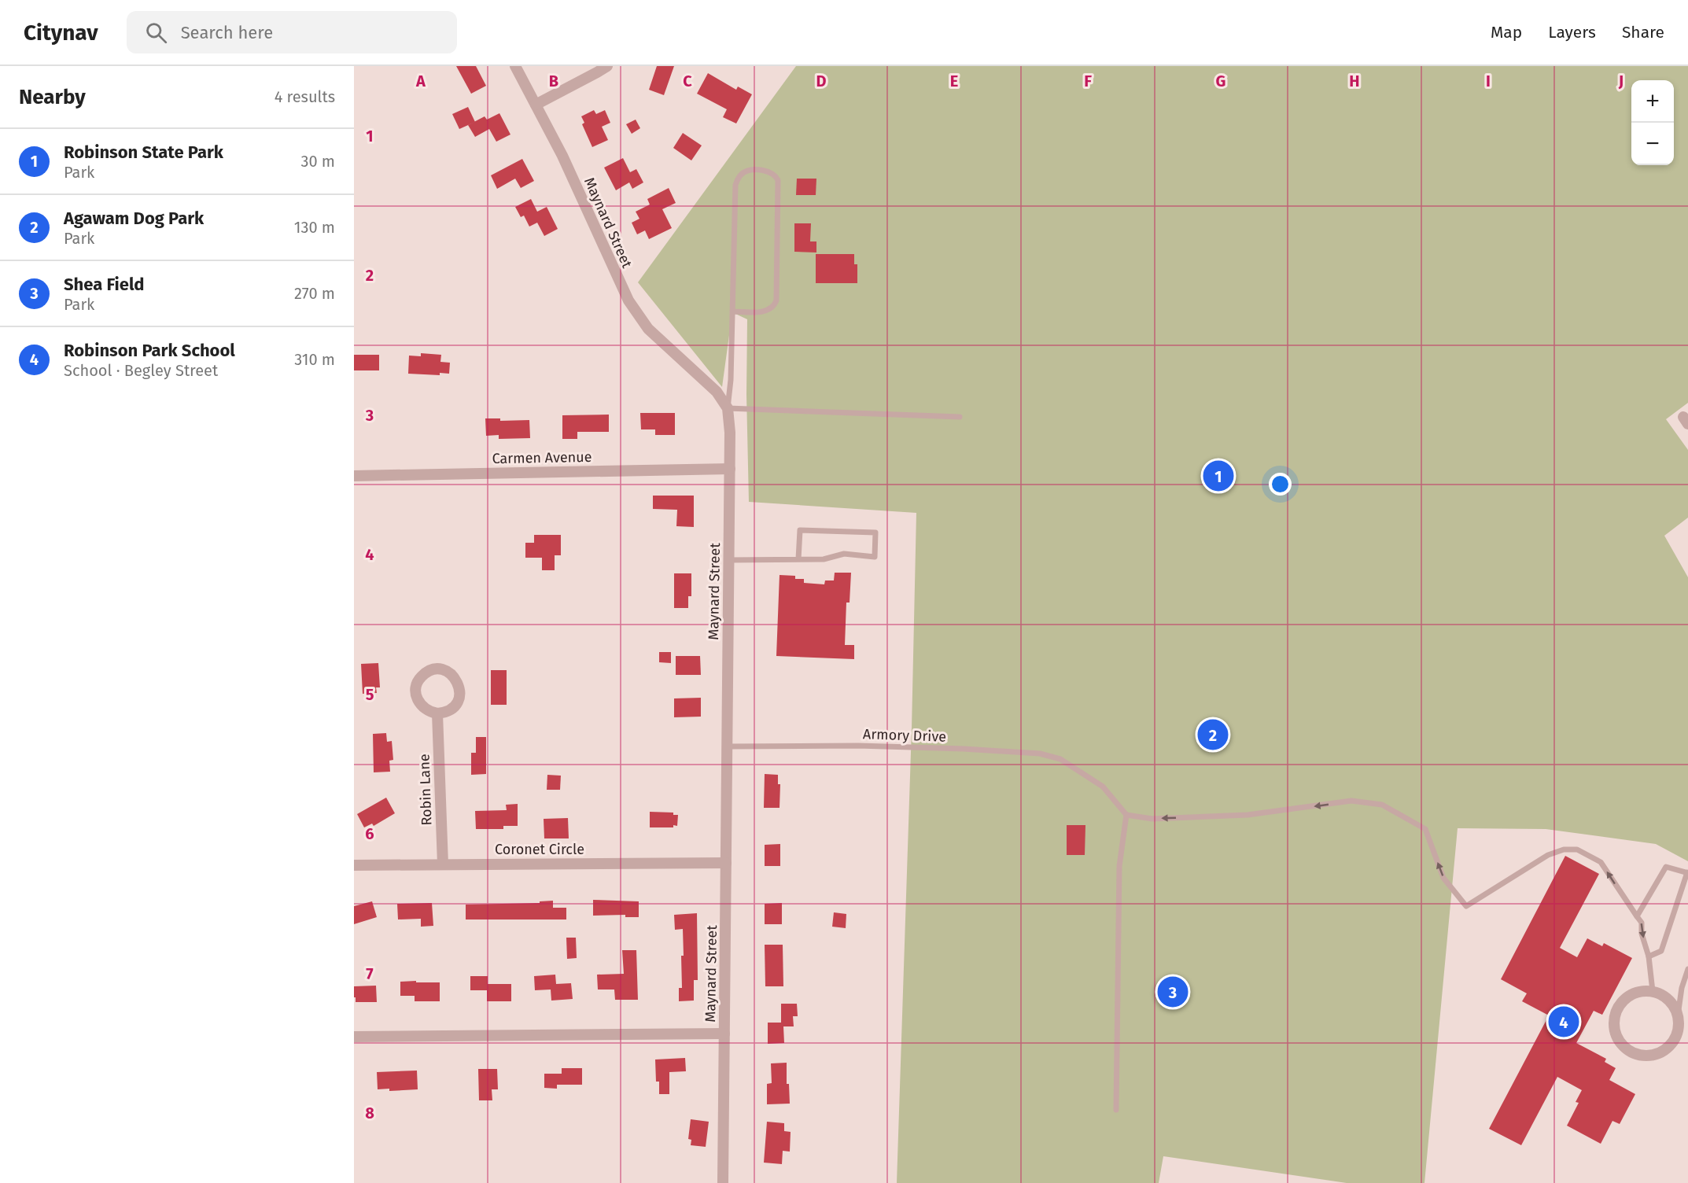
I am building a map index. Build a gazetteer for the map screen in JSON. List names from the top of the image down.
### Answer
{
  "streets": {
    "street": [
      "Maynard Street",
      "Carmen Avenue",
      "Robin Lane",
      "Coronet Circle"
    ],
    "lane": ["Armory Drive"]
  },
  "crossings": [
    ["Maynard Street", "Carmen Avenue"],
    ["Maynard Street", "Armory Drive"],
    ["Maynard Street", "Coronet Circle"],
    ["Robin Lane", "Coronet Circle"]
  ],
  "page": {
    "header": "Citynav",
    "search": "Search here",
    "nav": ["Map", "Layers", "Share"],
    "heading": ["Nearby", "4 results"],
    "map_buttons": ["+", "−"],
    "list": [
      {
        "mark": "1",
        "name": "Robinson State Park",
        "note": "Park",
        "value": "30 m"
      },
      {
        "mark": "2",
        "name": "Agawam Dog Park",
        "note": "Park",
        "value": "130 m"
      },
      {
        "mark": "3",
        "name": "Shea Field",
        "note": "Park",
        "value": "270 m"
      },
      {
        "mark": "4",
        "name": "Robinson Park School",
        "note": "School · Begley Street",
        "value": "310 m"
      }
    ],
    "pins": [
      "1",
      "2",
      "3",
      "4"
    ]
  },
  "grid": {
    "columns": [
      "A",
      "B",
      "C",
      "D",
      "E",
      "F",
      "G",
      "H",
      "I",
      "J"
    ],
    "rows": [
      "1",
      "2",
      "3",
      "4",
      "5",
      "6",
      "7",
      "8"
    ]
  }
}
